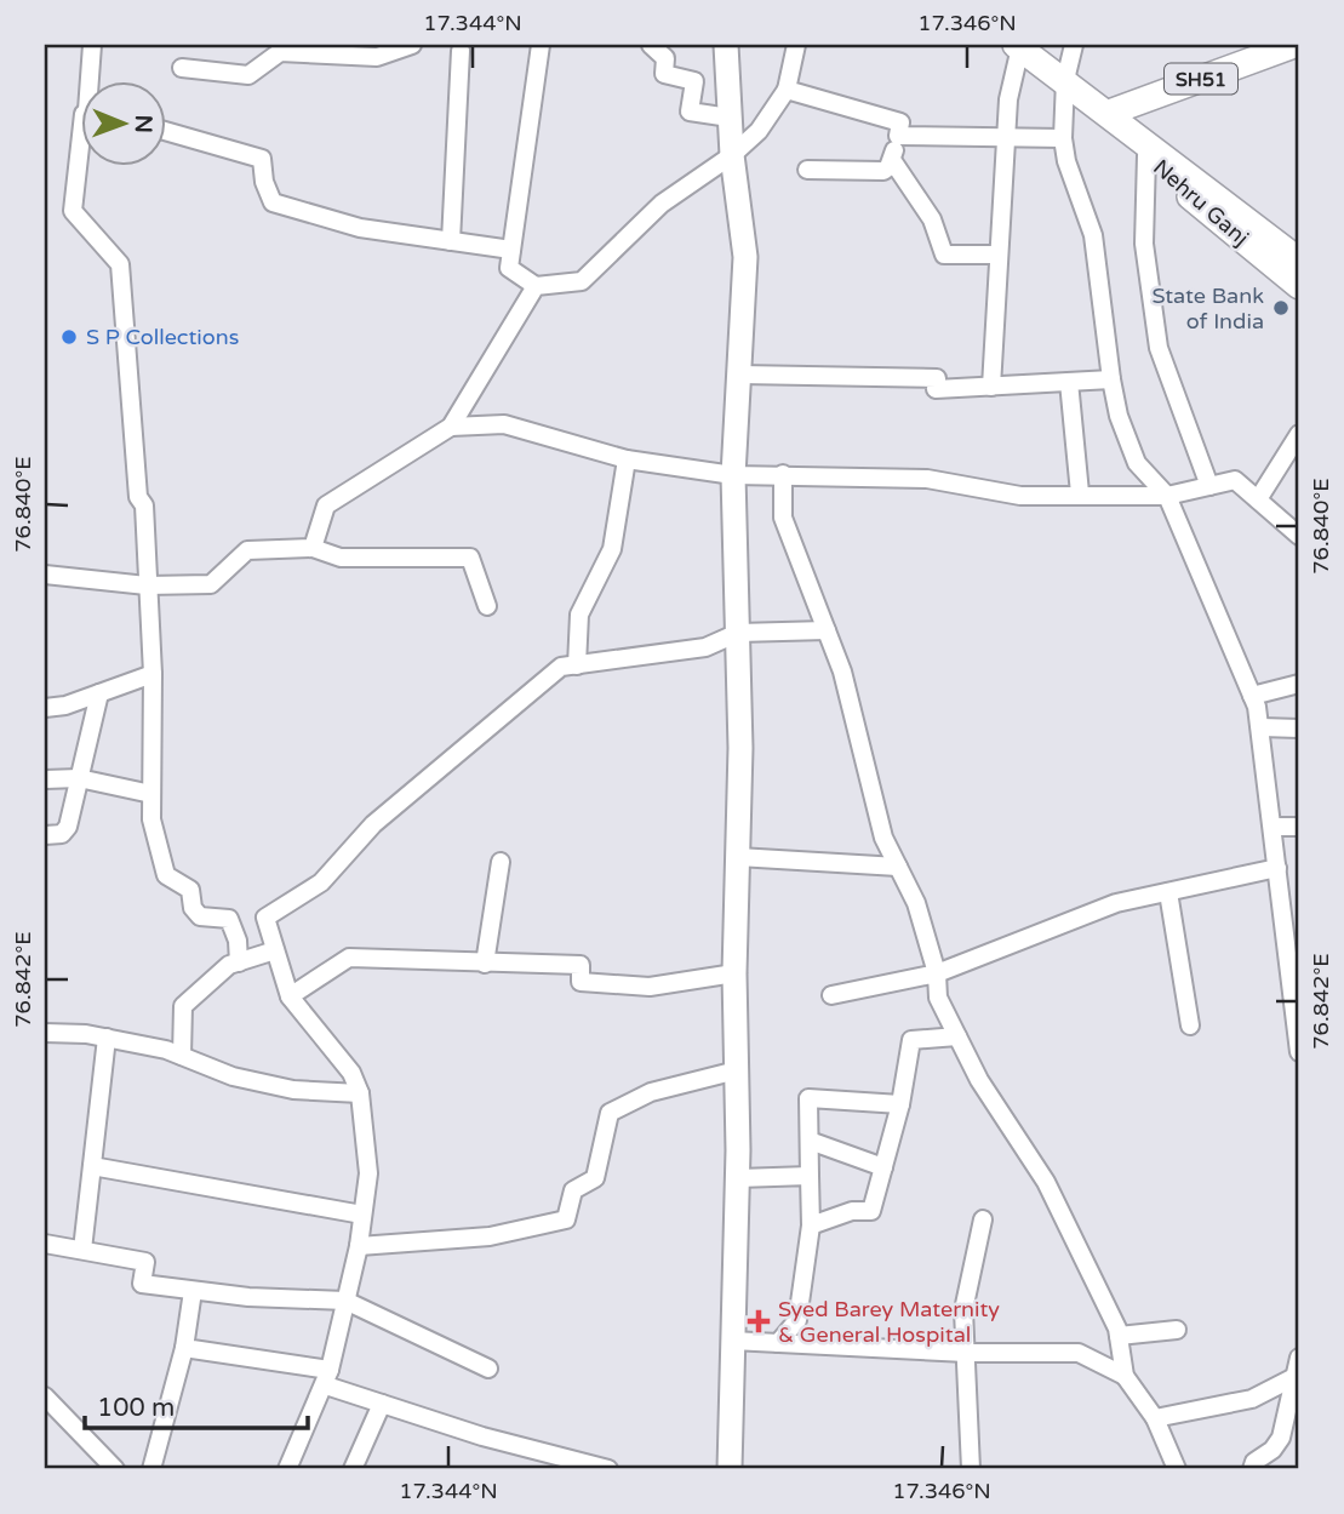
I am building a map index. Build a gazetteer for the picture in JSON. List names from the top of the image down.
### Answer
{
  "streets": {
    "main road": ["SH51", "Nehru Ganj"]
  },
  "crossings": [
    ["SH51", "Nehru Ganj"]
  ],
  "places": {
    "other": ["State Bank of India", "S P Collections"],
    "health": ["Syed Barey Maternity & General Hospital"]
  },
  "scale_bar": "100 m",
  "north": "right",
  "coordinates": [
    "17.344°N",
    "17.346°N",
    "76.840°E",
    "76.842°E"
  ]
}
